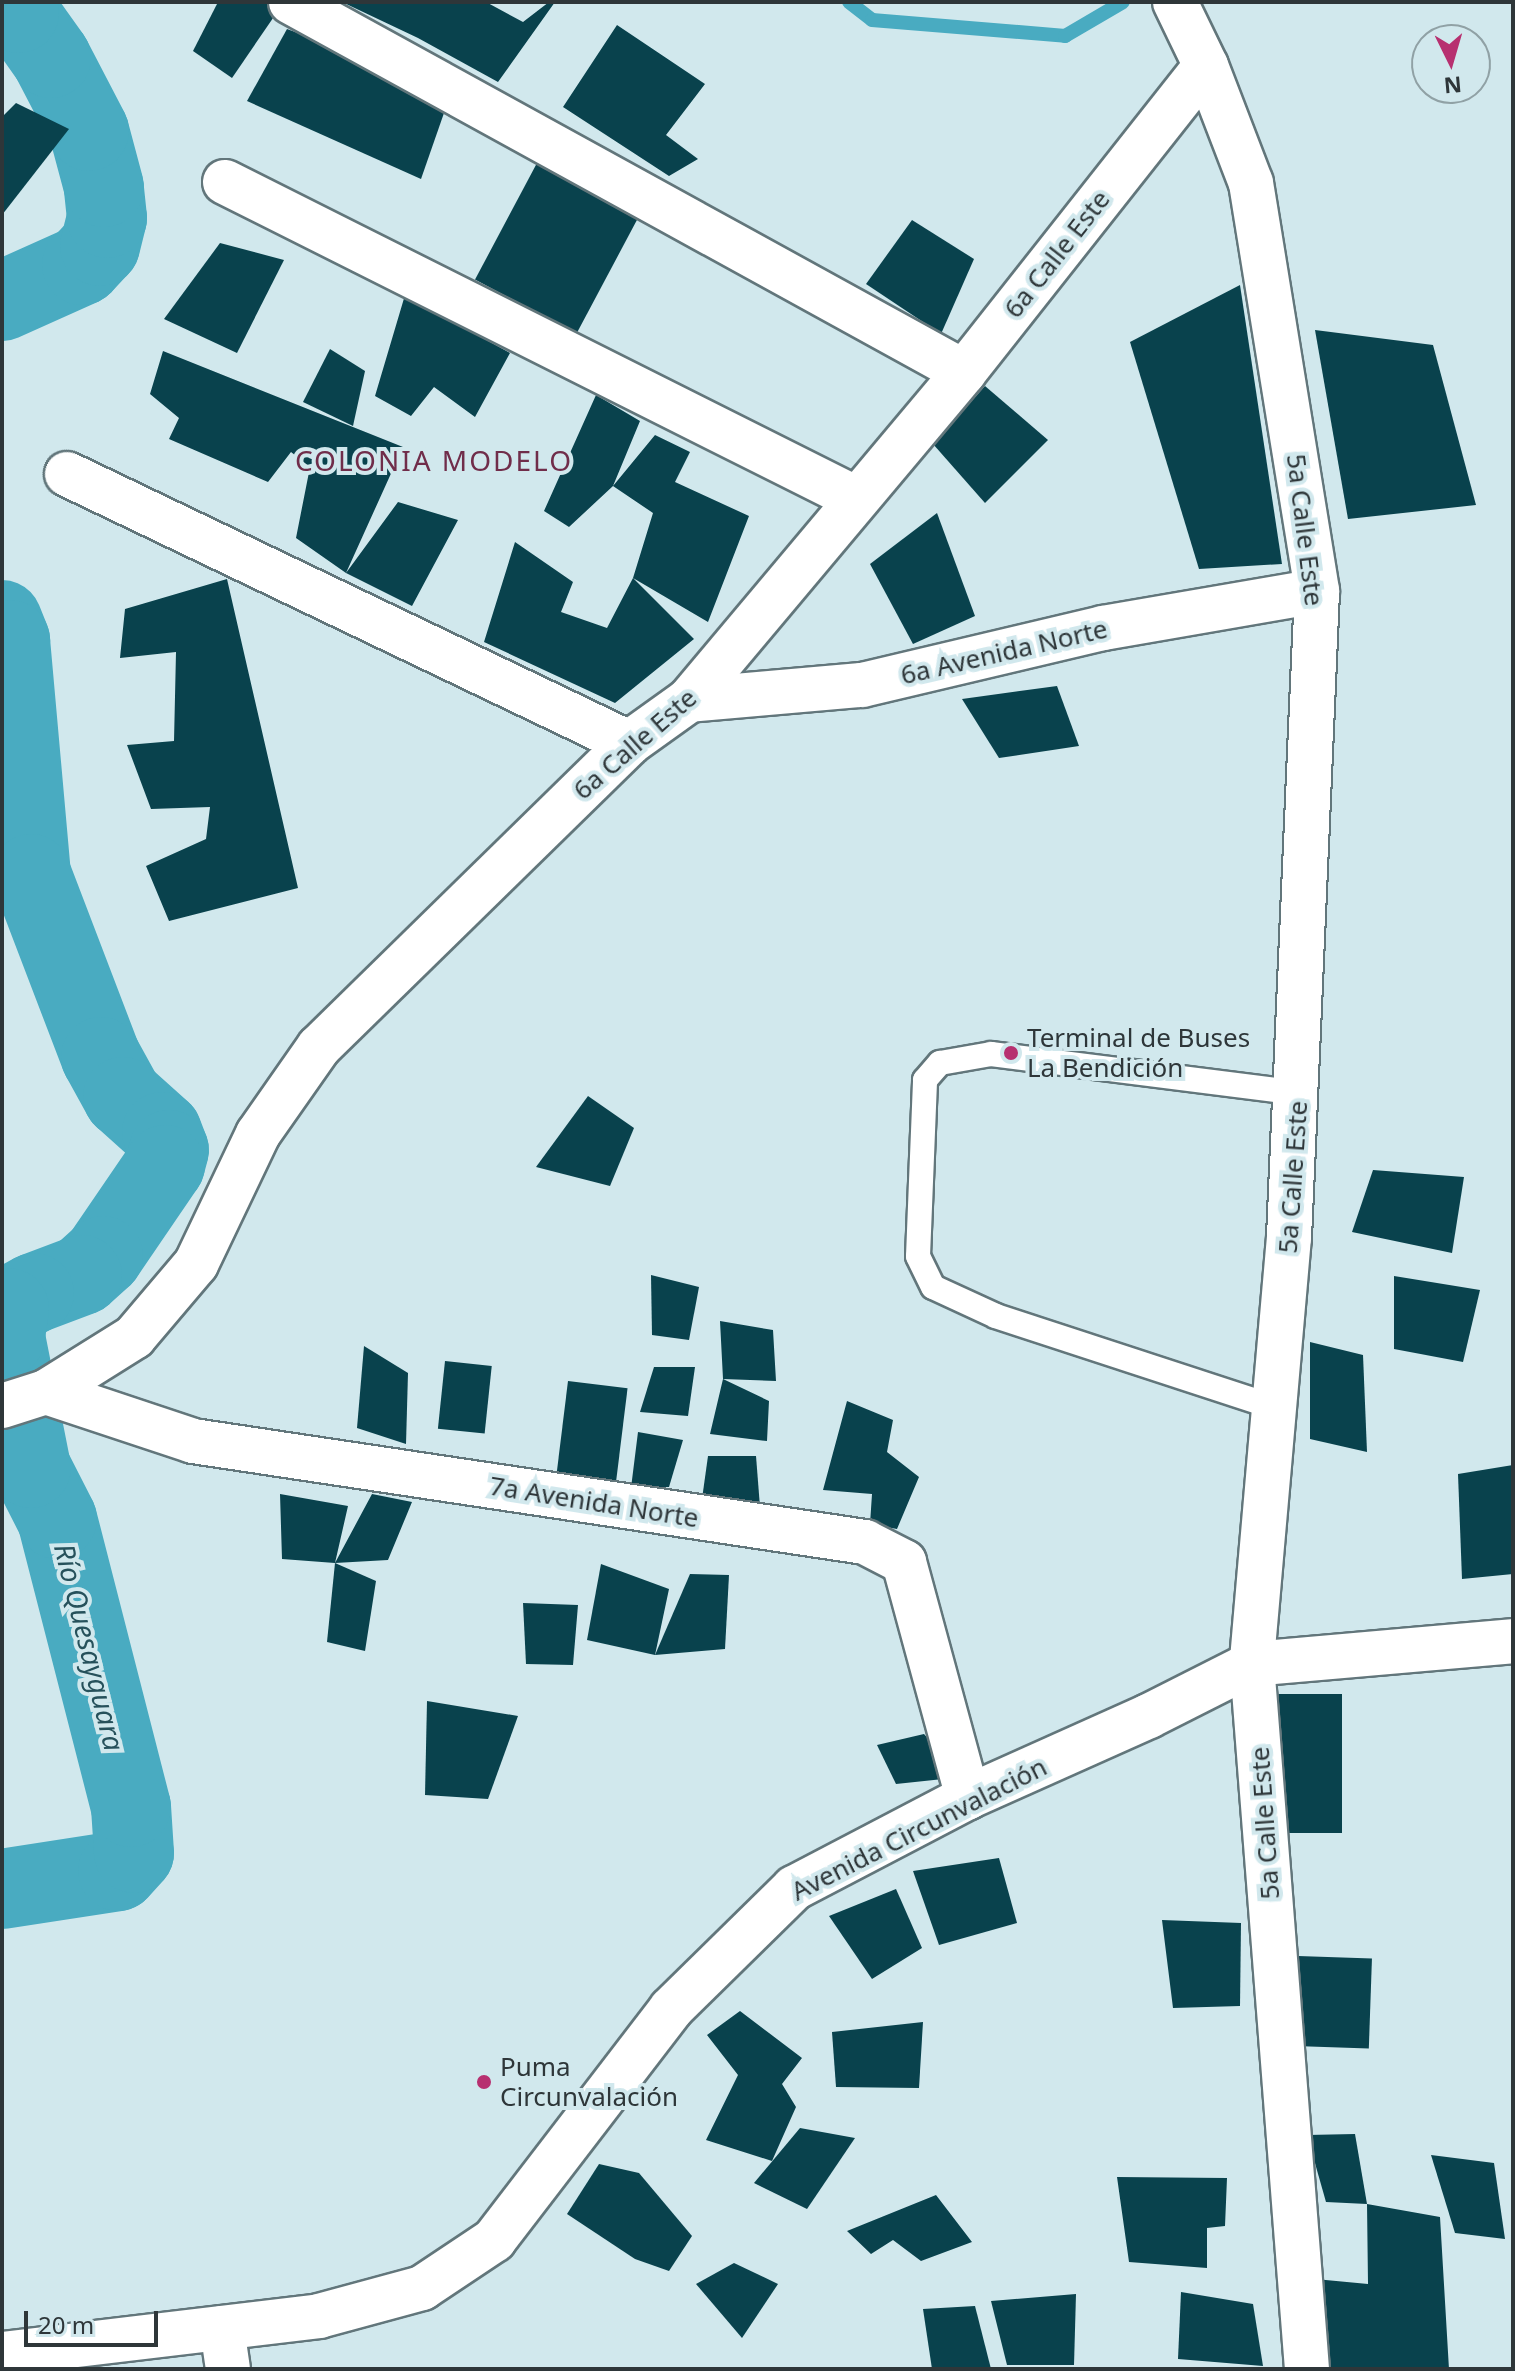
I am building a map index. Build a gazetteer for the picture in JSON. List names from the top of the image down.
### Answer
{
  "streets": {
    "street": [
      "6a Calle Este",
      "5a Calle Este",
      "6a Avenida Norte",
      "7a Avenida Norte",
      "Avenida Circunvalación"
    ]
  },
  "crossings": [
    ["6a Calle Este", "5a Calle Este"],
    ["6a Calle Este", "6a Avenida Norte"],
    ["6a Calle Este", "7a Avenida Norte"],
    ["5a Calle Este", "6a Avenida Norte"],
    ["5a Calle Este", "Avenida Circunvalación"],
    ["7a Avenida Norte", "Avenida Circunvalación"]
  ],
  "districts": ["COLONIA MODELO"],
  "water": ["Río Quesayguara"],
  "places": ["Terminal de Buses La Bendición", "Puma Circunvalación"],
  "scale_bar": "20 m",
  "north": "bottom"
}
